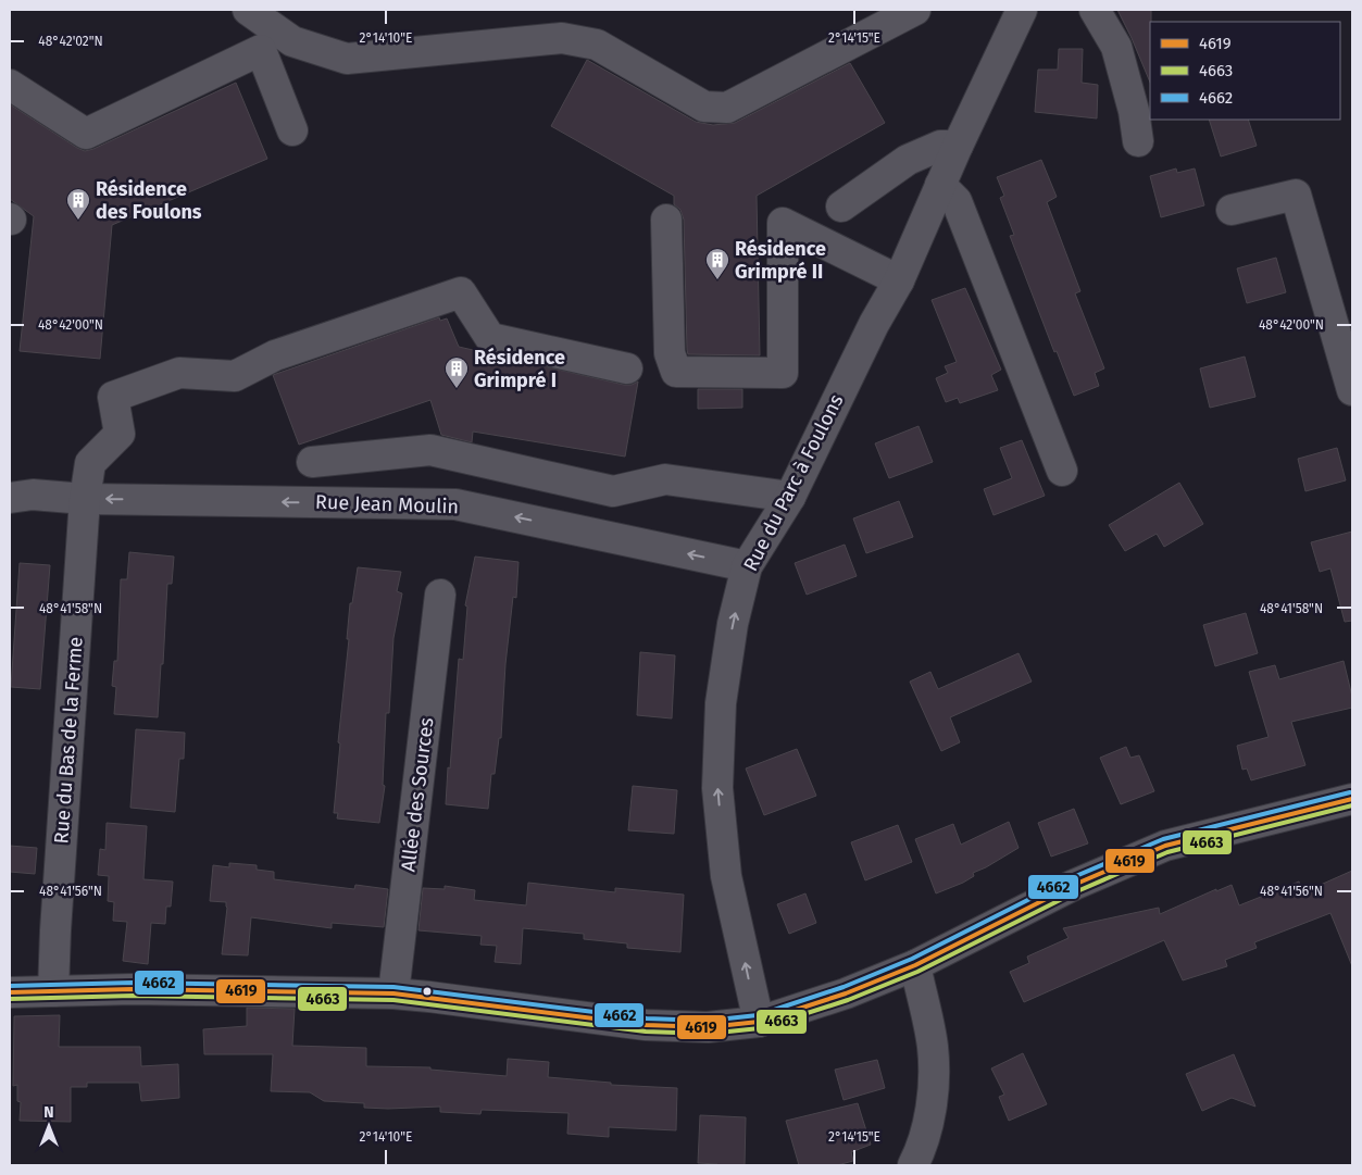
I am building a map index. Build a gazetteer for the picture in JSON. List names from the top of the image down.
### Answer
{
  "streets": {
    "street": [
      "Rue du Parc à Foulons",
      "Rue Jean Moulin",
      "Rue du Bas de la Ferme",
      "Allée des Sources"
    ]
  },
  "crossings": [
    ["Rue du Parc à Foulons", "Rue Jean Moulin"],
    ["Rue Jean Moulin", "Rue du Bas de la Ferme"]
  ],
  "one_way": ["Rue du Parc à Foulons"],
  "places": {
    "building": ["Résidence des Foulons", "Résidence Grimpré II", "Résidence Grimpré I"]
  },
  "lines": ["transit line 4662", "transit line 4619", "transit line 4663"],
  "legend": ["4619", "4663", "4662"],
  "north": "top",
  "coordinates": [
    "2°14'10\"E",
    "2°14'15\"E",
    "48°42'02\"N",
    "48°42'00\"N",
    "48°41'58\"N",
    "48°41'56\"N"
  ]
}
